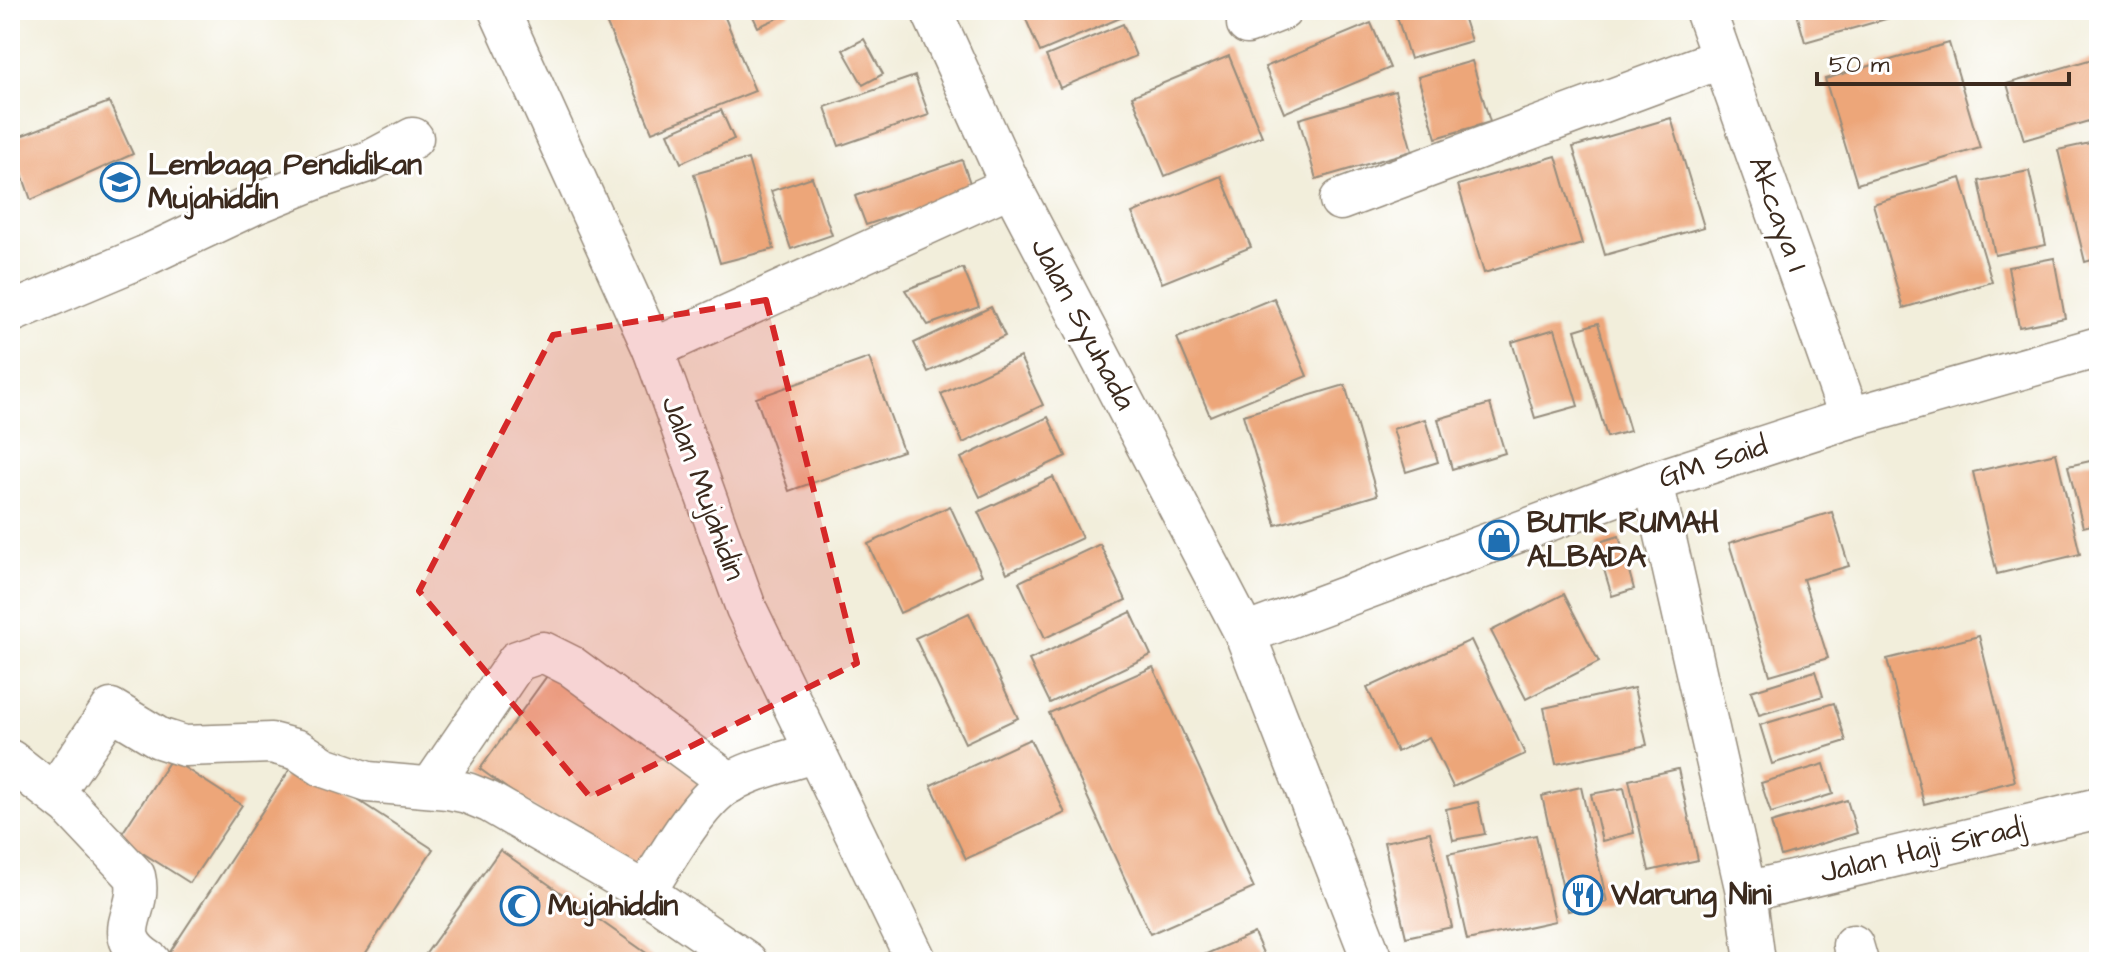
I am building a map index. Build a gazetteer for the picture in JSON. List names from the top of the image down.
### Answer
{
  "streets": {
    "street": [
      "Akcaya I",
      "Jalan Syuhada",
      "GM Said",
      "Jalan Mujahidin",
      "Jalan Haji Siradj"
    ]
  },
  "crossings": [
    ["Akcaya I", "GM Said"],
    ["Jalan Syuhada", "GM Said"]
  ],
  "places": {
    "school or university": ["Lembaga Pendidikan Mujahiddin"],
    "shop": ["BUTIK RUMAH ALBADA"],
    "restaurant": ["Warung Nini"],
    "mosque": ["Mujahiddin"]
  },
  "scale_bar": "50 m"
}
